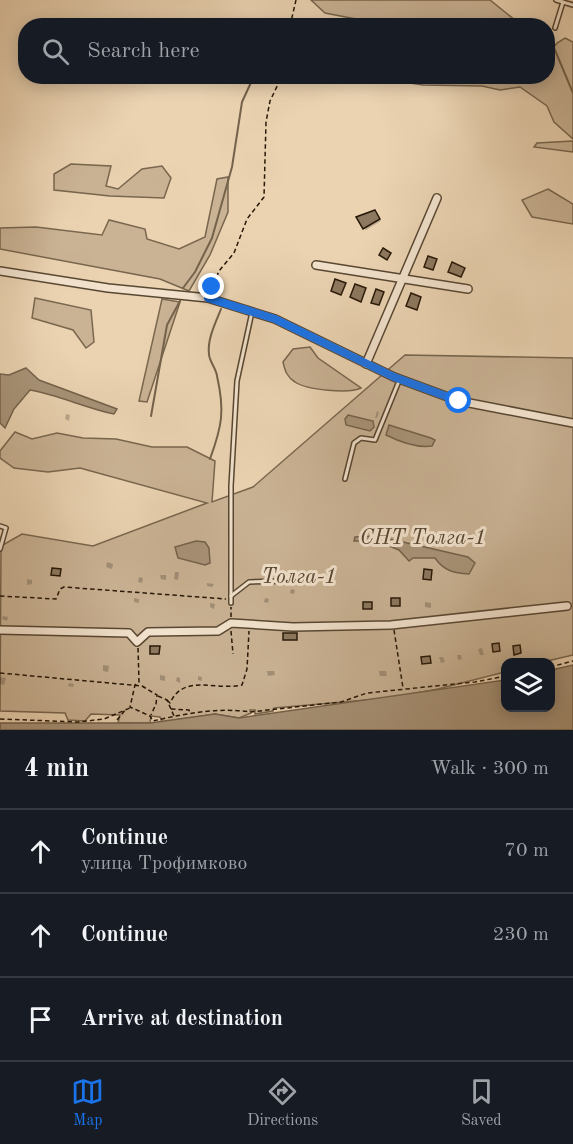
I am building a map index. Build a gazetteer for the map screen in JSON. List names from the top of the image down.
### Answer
{
  "parks": ["СНТ Толга-1", "Толга-1"],
  "page": {
    "search": "Search here",
    "heading": ["4 min", "Walk · 300 m"],
    "list": [
      ["Continue", "улица Трофимково", "70 m"],
      ["Continue", "230 m"],
      "Arrive at destination"
    ],
    "nav": ["Map", "Directions", "Saved"]
  }
}
